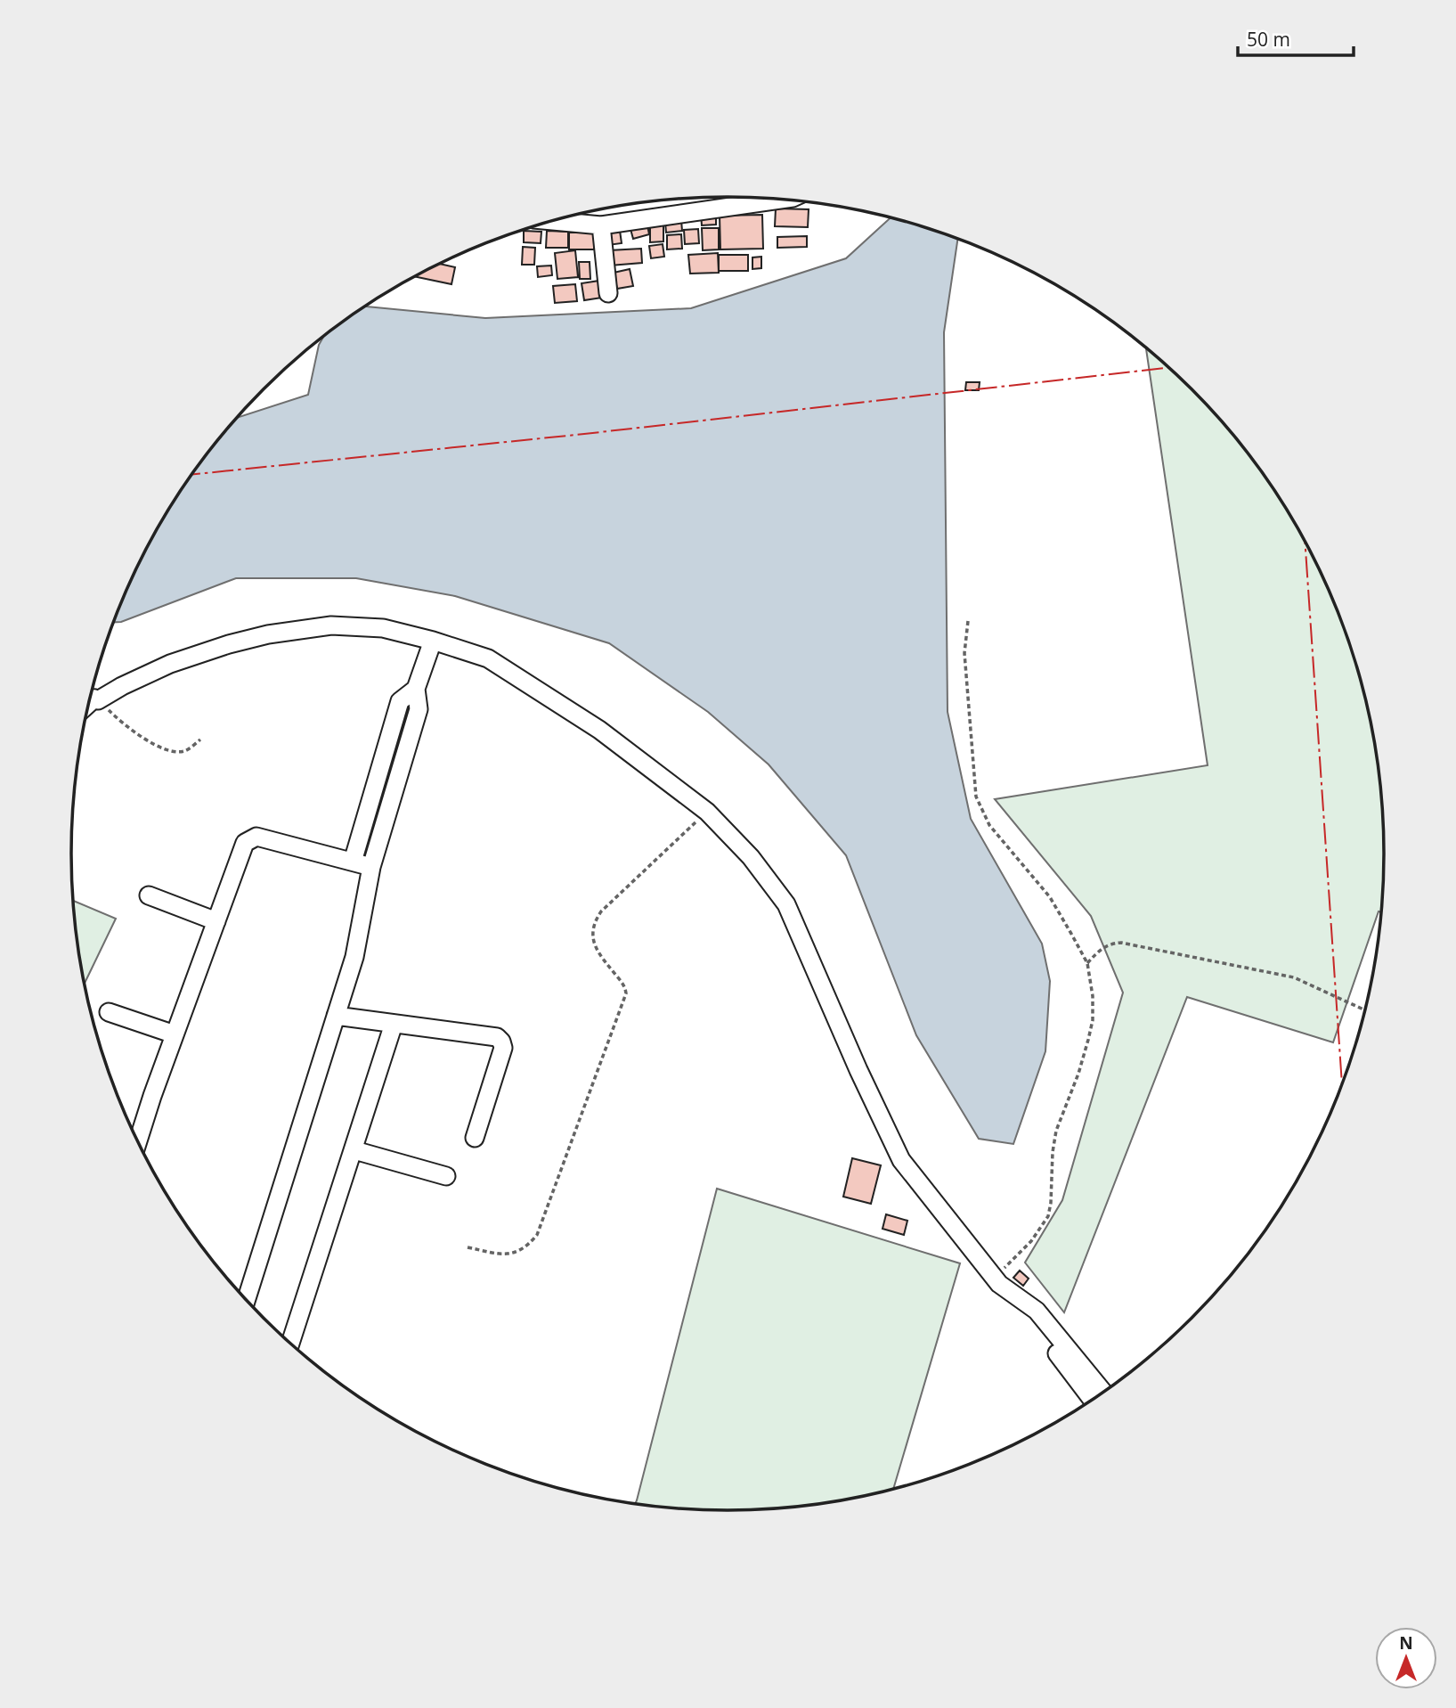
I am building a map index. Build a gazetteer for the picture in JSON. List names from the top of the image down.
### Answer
{
  "scale_bar": "50 m",
  "north": "top"
}
